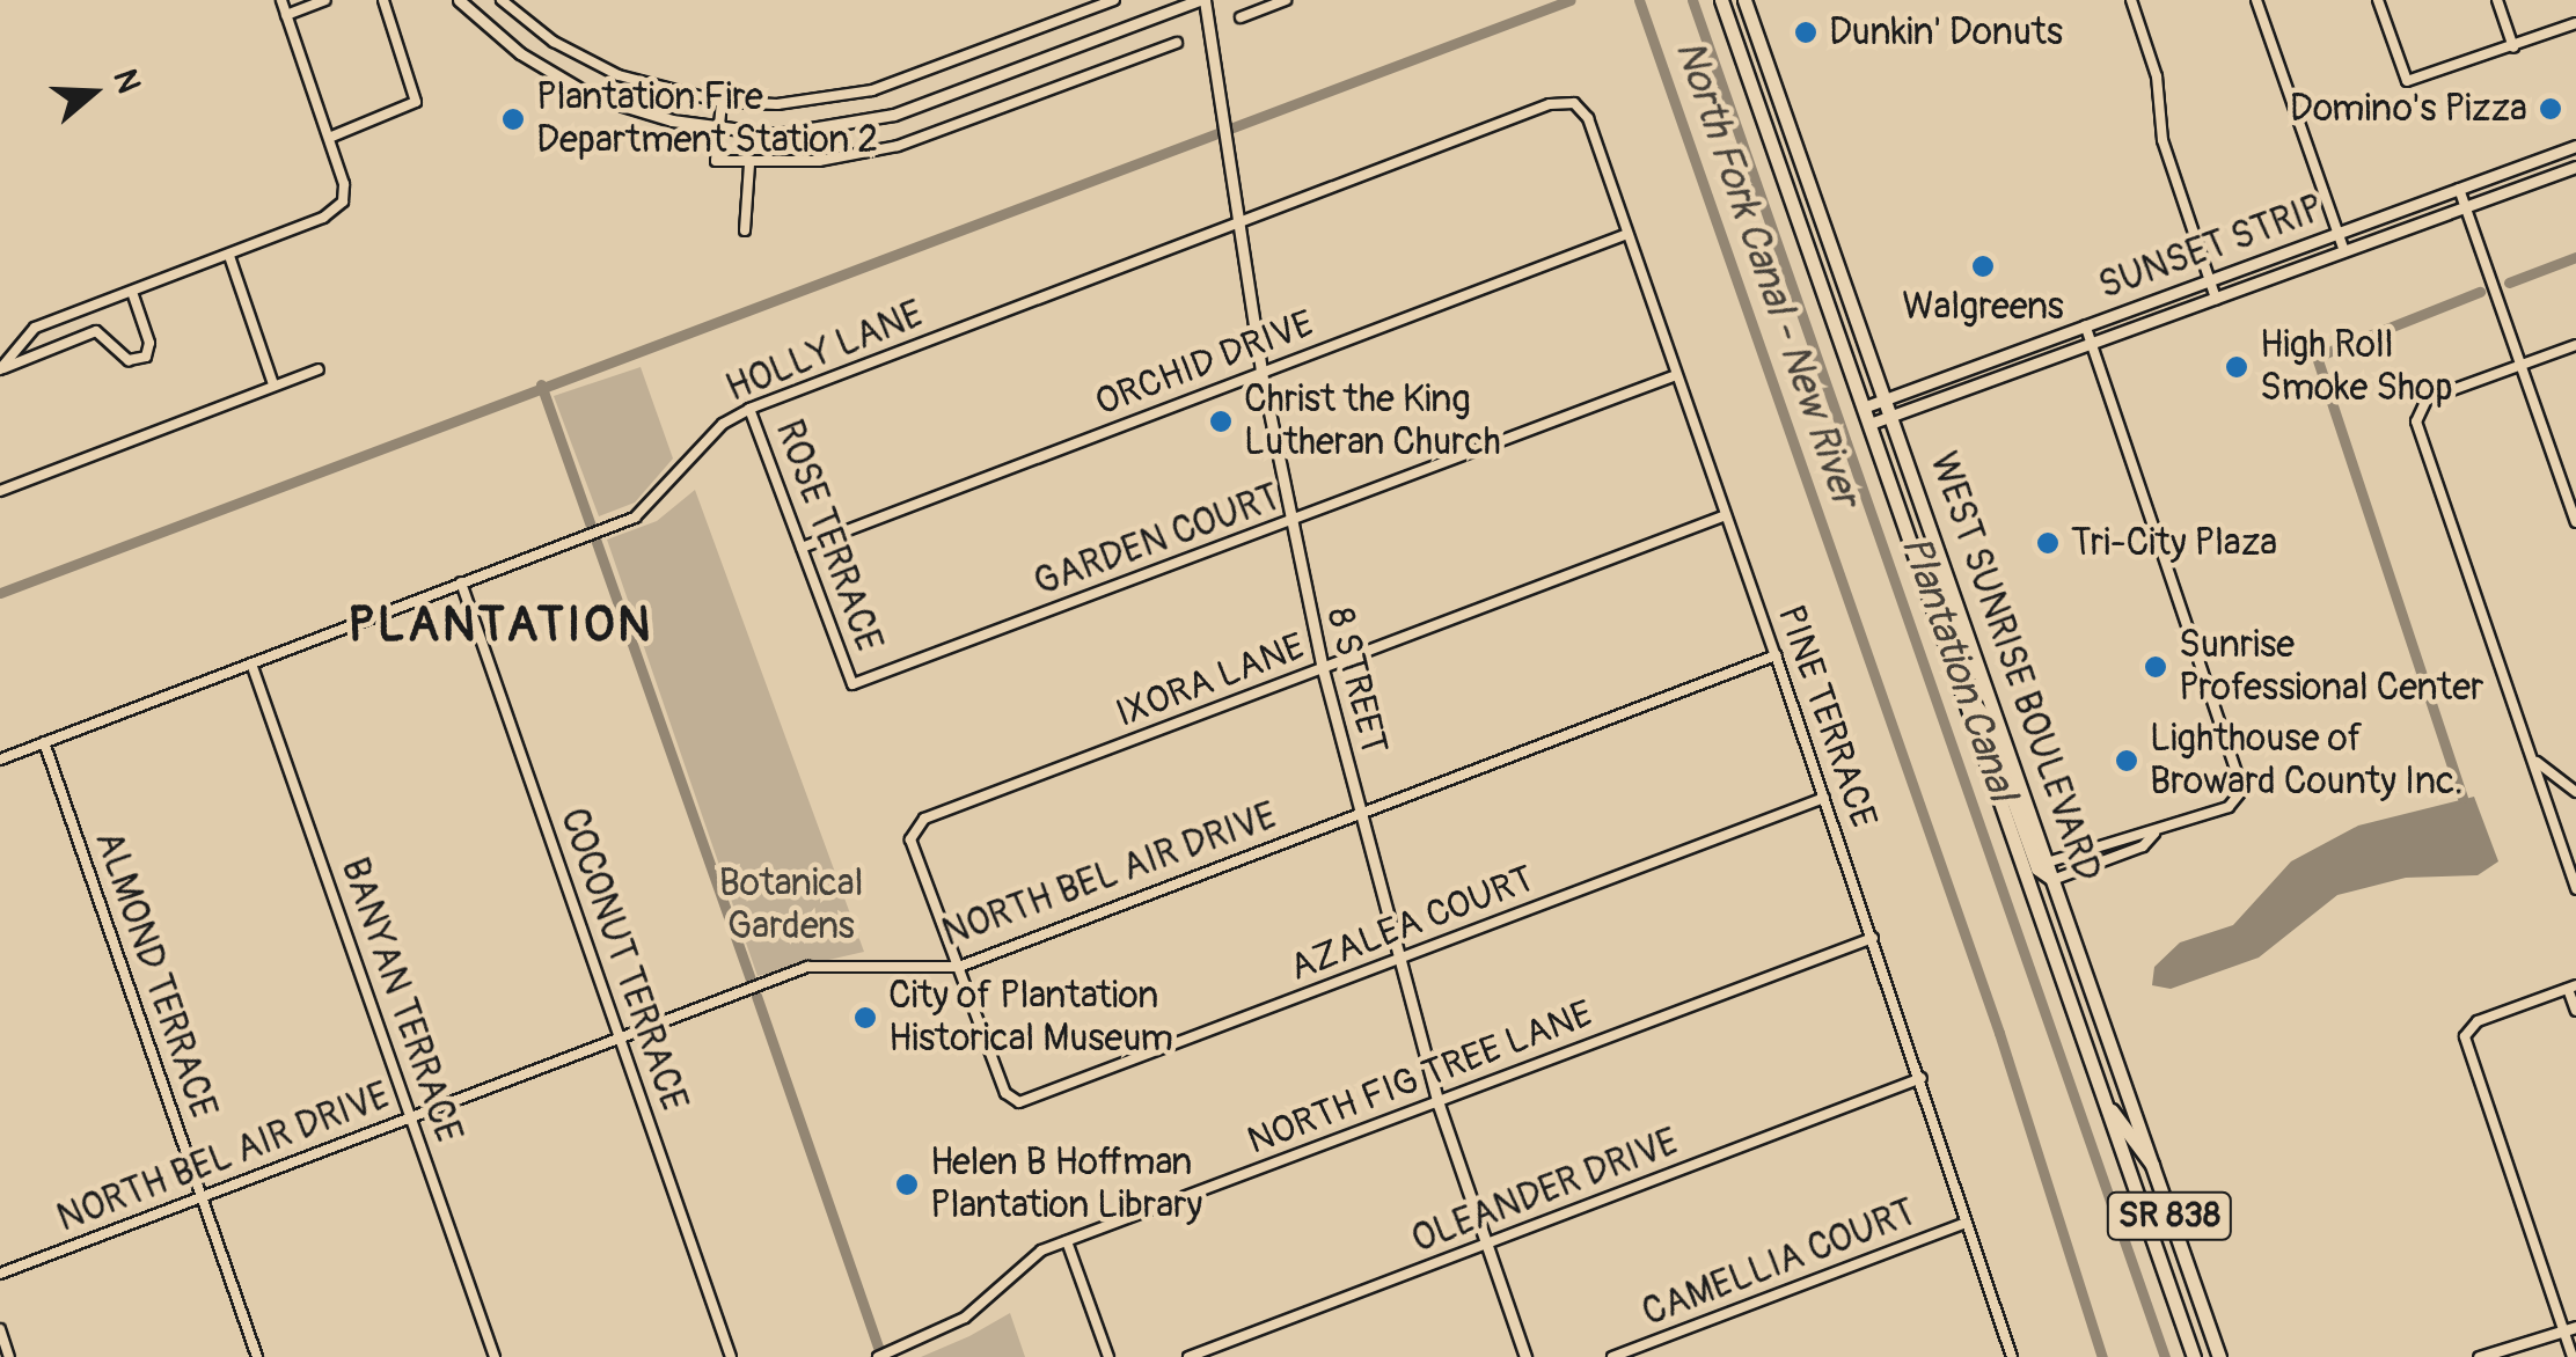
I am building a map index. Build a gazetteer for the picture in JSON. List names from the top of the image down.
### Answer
{
  "streets": {
    "highway": ["WEST SUNRISE BOULEVARD", "SR 838"],
    "street": [
      "SUNSET STRIP",
      "HOLLY LANE",
      "ORCHID DRIVE",
      "ROSE TERRACE",
      "GARDEN COURT",
      "IXORA LANE",
      "8 STREET",
      "PINE TERRACE",
      "NORTH BEL AIR DRIVE",
      "AZALEA COURT",
      "COCONUT TERRACE",
      "ALMOND TERRACE",
      "BANYAN TERRACE",
      "NORTH FIG TREE LANE",
      "OLEANDER DRIVE",
      "CAMELLIA COURT"
    ]
  },
  "crossings": [
    ["SUNSET STRIP", "WEST SUNRISE BOULEVARD"],
    ["HOLLY LANE", "ROSE TERRACE"],
    ["HOLLY LANE", "8 STREET"],
    ["HOLLY LANE", "PINE TERRACE"],
    ["HOLLY LANE", "COCONUT TERRACE"],
    ["HOLLY LANE", "ALMOND TERRACE"],
    ["HOLLY LANE", "BANYAN TERRACE"],
    ["ORCHID DRIVE", "ROSE TERRACE"],
    ["ORCHID DRIVE", "8 STREET"],
    ["ORCHID DRIVE", "PINE TERRACE"],
    ["ROSE TERRACE", "GARDEN COURT"],
    ["GARDEN COURT", "8 STREET"],
    ["GARDEN COURT", "PINE TERRACE"],
    ["IXORA LANE", "8 STREET"],
    ["IXORA LANE", "PINE TERRACE"],
    ["IXORA LANE", "NORTH BEL AIR DRIVE"],
    ["IXORA LANE", "AZALEA COURT"],
    ["8 STREET", "NORTH BEL AIR DRIVE"],
    ["8 STREET", "AZALEA COURT"],
    ["8 STREET", "NORTH FIG TREE LANE"],
    ["8 STREET", "OLEANDER DRIVE"],
    ["PINE TERRACE", "NORTH BEL AIR DRIVE"],
    ["PINE TERRACE", "AZALEA COURT"],
    ["PINE TERRACE", "NORTH FIG TREE LANE"],
    ["PINE TERRACE", "OLEANDER DRIVE"],
    ["PINE TERRACE", "CAMELLIA COURT"],
    ["NORTH BEL AIR DRIVE", "AZALEA COURT"],
    ["NORTH BEL AIR DRIVE", "COCONUT TERRACE"],
    ["NORTH BEL AIR DRIVE", "ALMOND TERRACE"],
    ["NORTH BEL AIR DRIVE", "BANYAN TERRACE"]
  ],
  "districts": ["PLANTATION"],
  "water": ["North Fork Canal - New River", "Plantation Canal"],
  "parks": ["Botanical Gardens"],
  "places": [
    "Dunkin' Donuts",
    "Domino's Pizza",
    "Plantation Fire Department Station 2",
    "Walgreens",
    "High Roll Smoke Shop",
    "Christ the King Lutheran Church",
    "Tri-City Plaza",
    "Sunrise Professional Center",
    "Lighthouse of Broward County Inc.",
    "City of Plantation Historical Museum",
    "Helen B Hoffman Plantation Library"
  ],
  "north": "right"
}
